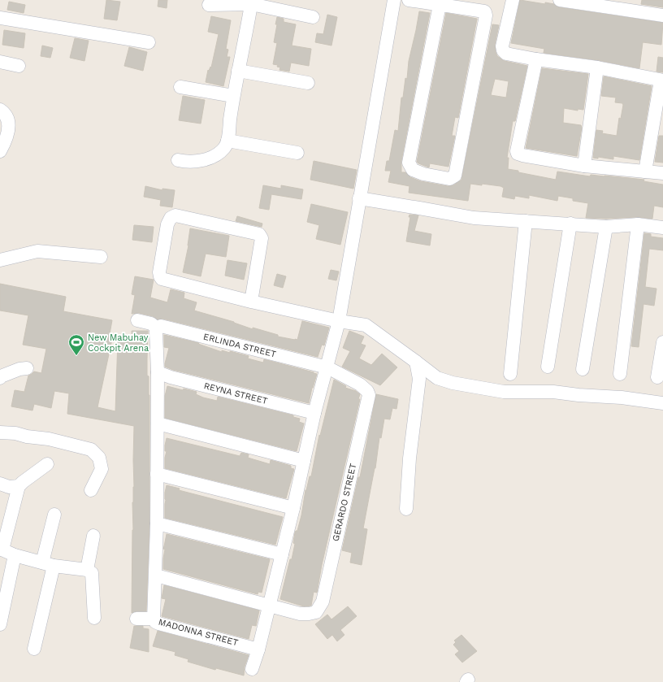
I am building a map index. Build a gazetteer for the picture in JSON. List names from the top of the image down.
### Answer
{
  "streets": {
    "street": [
      "ERLINDA STREET",
      "REYNA STREET",
      "GERARDO STREET",
      "MADONNA STREET"
    ]
  },
  "crossings": [
    ["ERLINDA STREET", "GERARDO STREET"],
    ["ERLINDA STREET", "MADONNA STREET"],
    ["REYNA STREET", "MADONNA STREET"]
  ],
  "places": {
    "sports": ["New Mabuhay Cockpit Arena"]
  }
}
